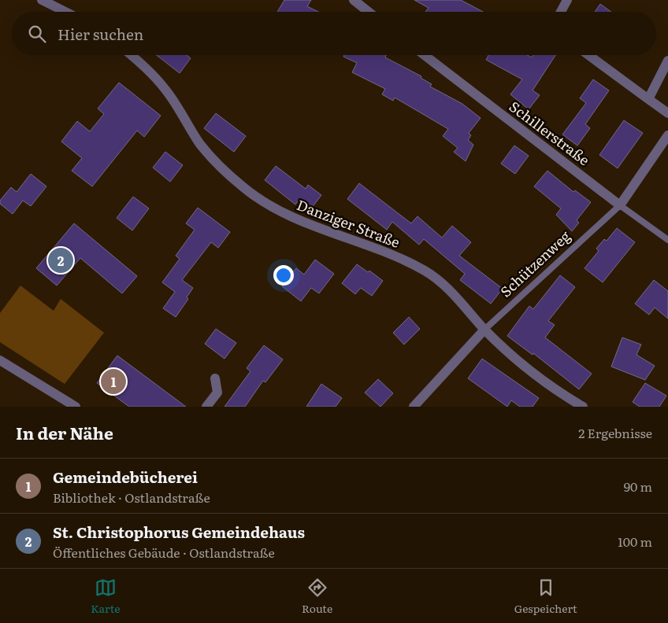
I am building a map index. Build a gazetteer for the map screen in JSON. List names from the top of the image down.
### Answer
{
  "streets": {
    "street": ["Schillerstraße", "Danziger Straße", "Schützenweg"]
  },
  "crossings": [
    ["Schillerstraße", "Schützenweg"],
    ["Danziger Straße", "Schützenweg"]
  ],
  "page": {
    "search": "Hier suchen",
    "pins": ["2", "1"],
    "heading": ["In der Nähe", "2 Ergebnisse"],
    "list": [
      {
        "mark": "1",
        "name": "Gemeindebücherei",
        "note": "Bibliothek · Ostlandstraße",
        "value": "90 m"
      },
      {
        "mark": "2",
        "name": "St. Christophorus Gemeindehaus",
        "note": "Öffentliches Gebäude · Ostlandstraße",
        "value": "100 m"
      }
    ],
    "nav": ["Karte", "Route", "Gespeichert"]
  }
}
